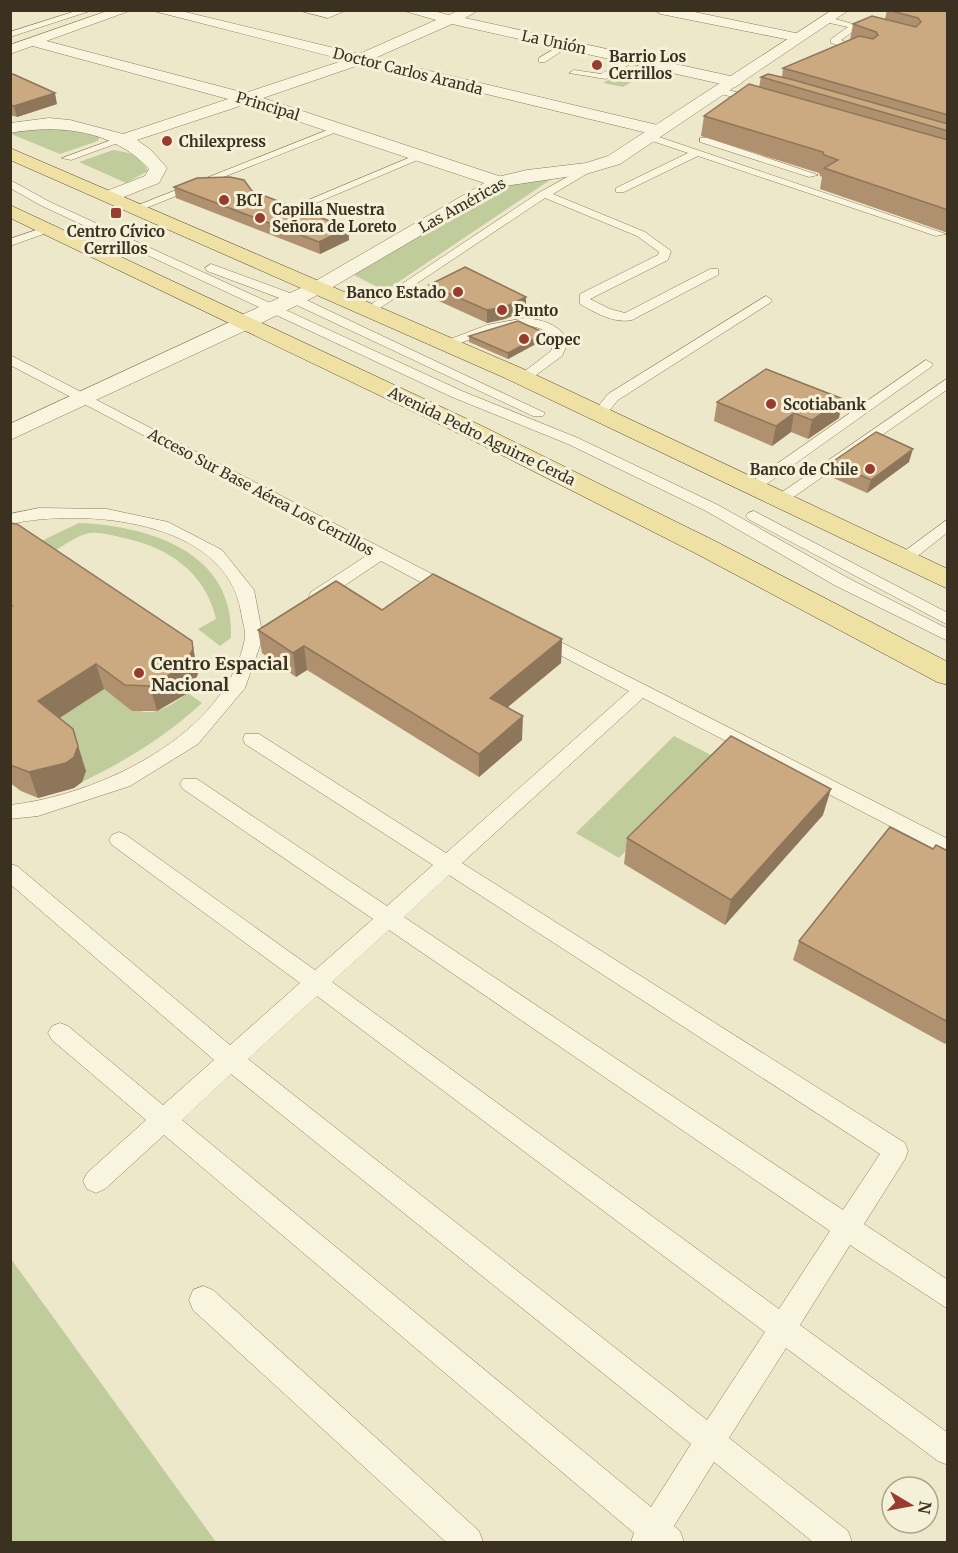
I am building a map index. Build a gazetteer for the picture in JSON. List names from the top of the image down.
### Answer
{
  "streets": {
    "main road": ["Avenida Pedro Aguirre Cerda"],
    "street": [
      "La Unión",
      "Doctor Carlos Aranda",
      "Principal",
      "Las Américas"
    ],
    "lane": ["Acceso Sur Base Aérea Los Cerrillos"]
  },
  "crossings": [
    ["La Unión", "Las Américas"],
    ["Doctor Carlos Aranda", "Las Américas"],
    ["Principal", "Las Américas"],
    ["Las Américas", "Avenida Pedro Aguirre Cerda"],
    ["Las Américas", "Acceso Sur Base Aérea Los Cerrillos"]
  ],
  "places": {
    "other": [
      "Barrio Los Cerrillos",
      "Chilexpress",
      "BCI",
      "Capilla Nuestra Señora de Loreto",
      "Banco Estado",
      "Punto",
      "Copec",
      "Scotiabank",
      "Banco de Chile",
      "Centro Espacial Nacional"
    ],
    "transit": ["Centro Cívico Cerrillos"]
  },
  "north": "right"
}
